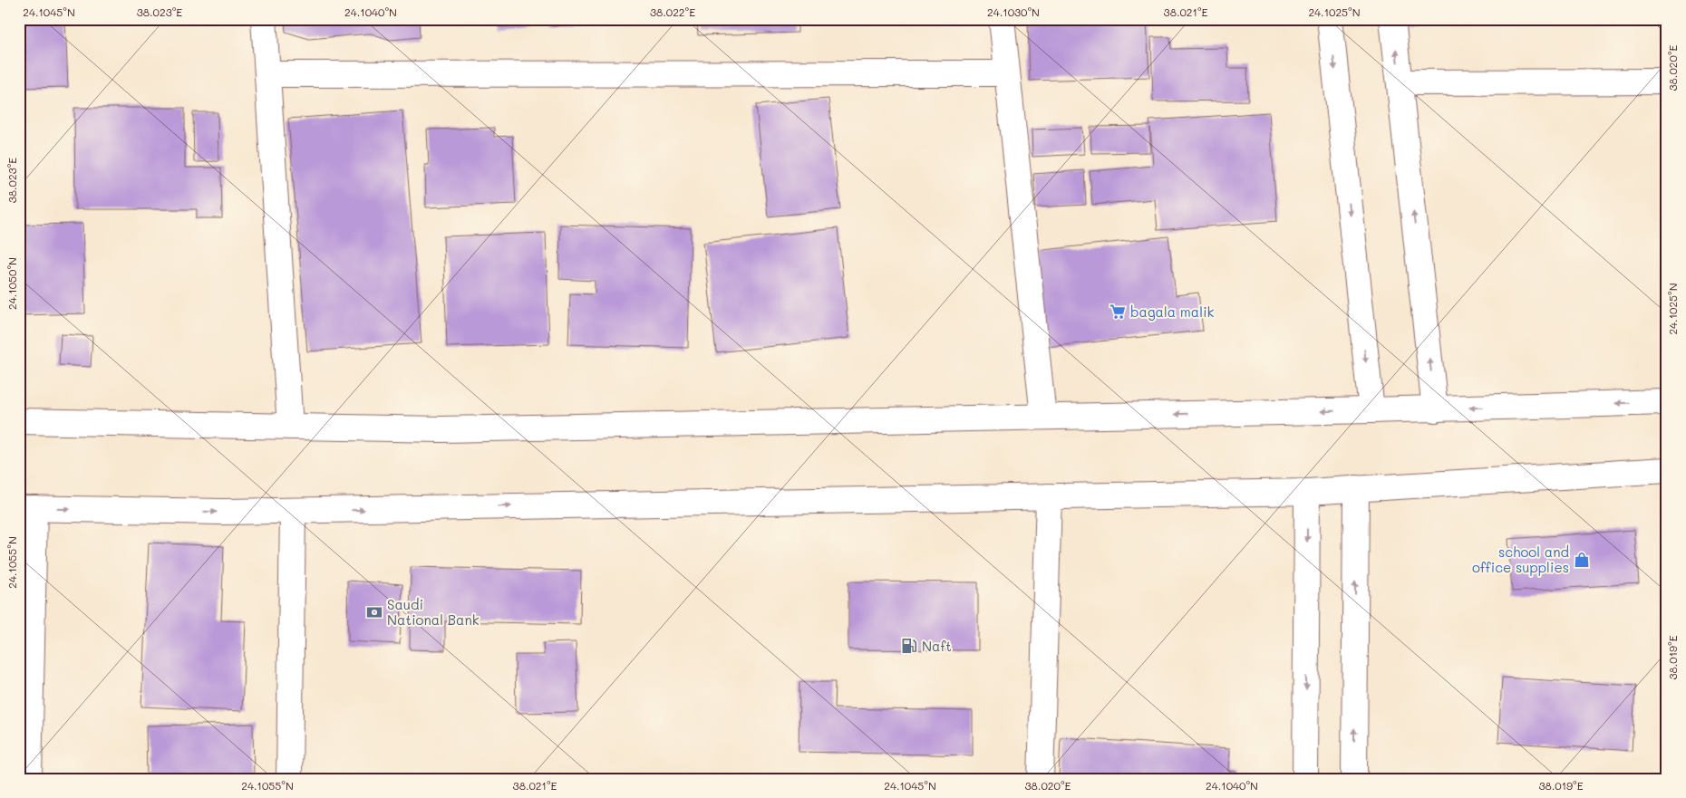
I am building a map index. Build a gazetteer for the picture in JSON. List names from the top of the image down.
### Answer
{
  "places": {
    "supermarket": ["bagala malik"],
    "shop": ["school and office supplies"],
    "bank": ["Saudi National Bank"],
    "fuel station": ["Naft"]
  },
  "coordinates": [
    "24.1045°N",
    "38.023°E",
    "24.1040°N",
    "38.022°E",
    "24.1030°N",
    "38.021°E",
    "24.1025°N",
    "38.020°E",
    "24.1050°N",
    "24.1055°N",
    "38.019°E"
  ]
}
